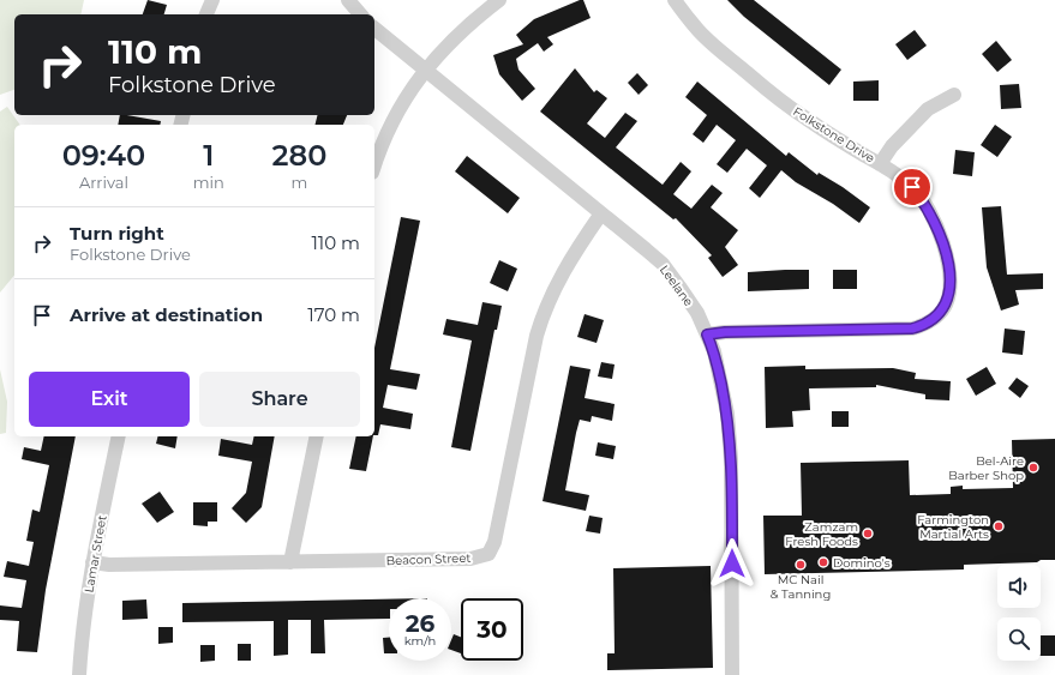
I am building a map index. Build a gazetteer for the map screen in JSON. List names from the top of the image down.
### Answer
{
  "streets": {
    "street": [
      "Folkstone Drive",
      "Leelane",
      "Lamar Street",
      "Beacon Street"
    ]
  },
  "crossings": [
    ["Folkstone Drive", "Leelane"],
    ["Leelane", "Beacon Street"],
    ["Lamar Street", "Beacon Street"]
  ],
  "places": [
    "Bel-Aire Barber Shop",
    "Farmington Martial Arts",
    "Zamzam Fresh Foods",
    "Domino's",
    "MC Nail & Tanning"
  ],
  "page": {
    "turn": ["110 m", "Folkstone Drive"],
    "eta": [
      "09:40",
      "Arrival",
      "1",
      "min",
      "280",
      "m"
    ],
    "list": [
      {
        "name": "Turn right",
        "note": "Folkstone Drive",
        "value": "110 m"
      },
      {
        "name": "Arrive at destination",
        "value": "170 m"
      }
    ],
    "buttons": ["Exit", "Share"],
    "speed": "26 km/h",
    "limit": "30"
  }
}
